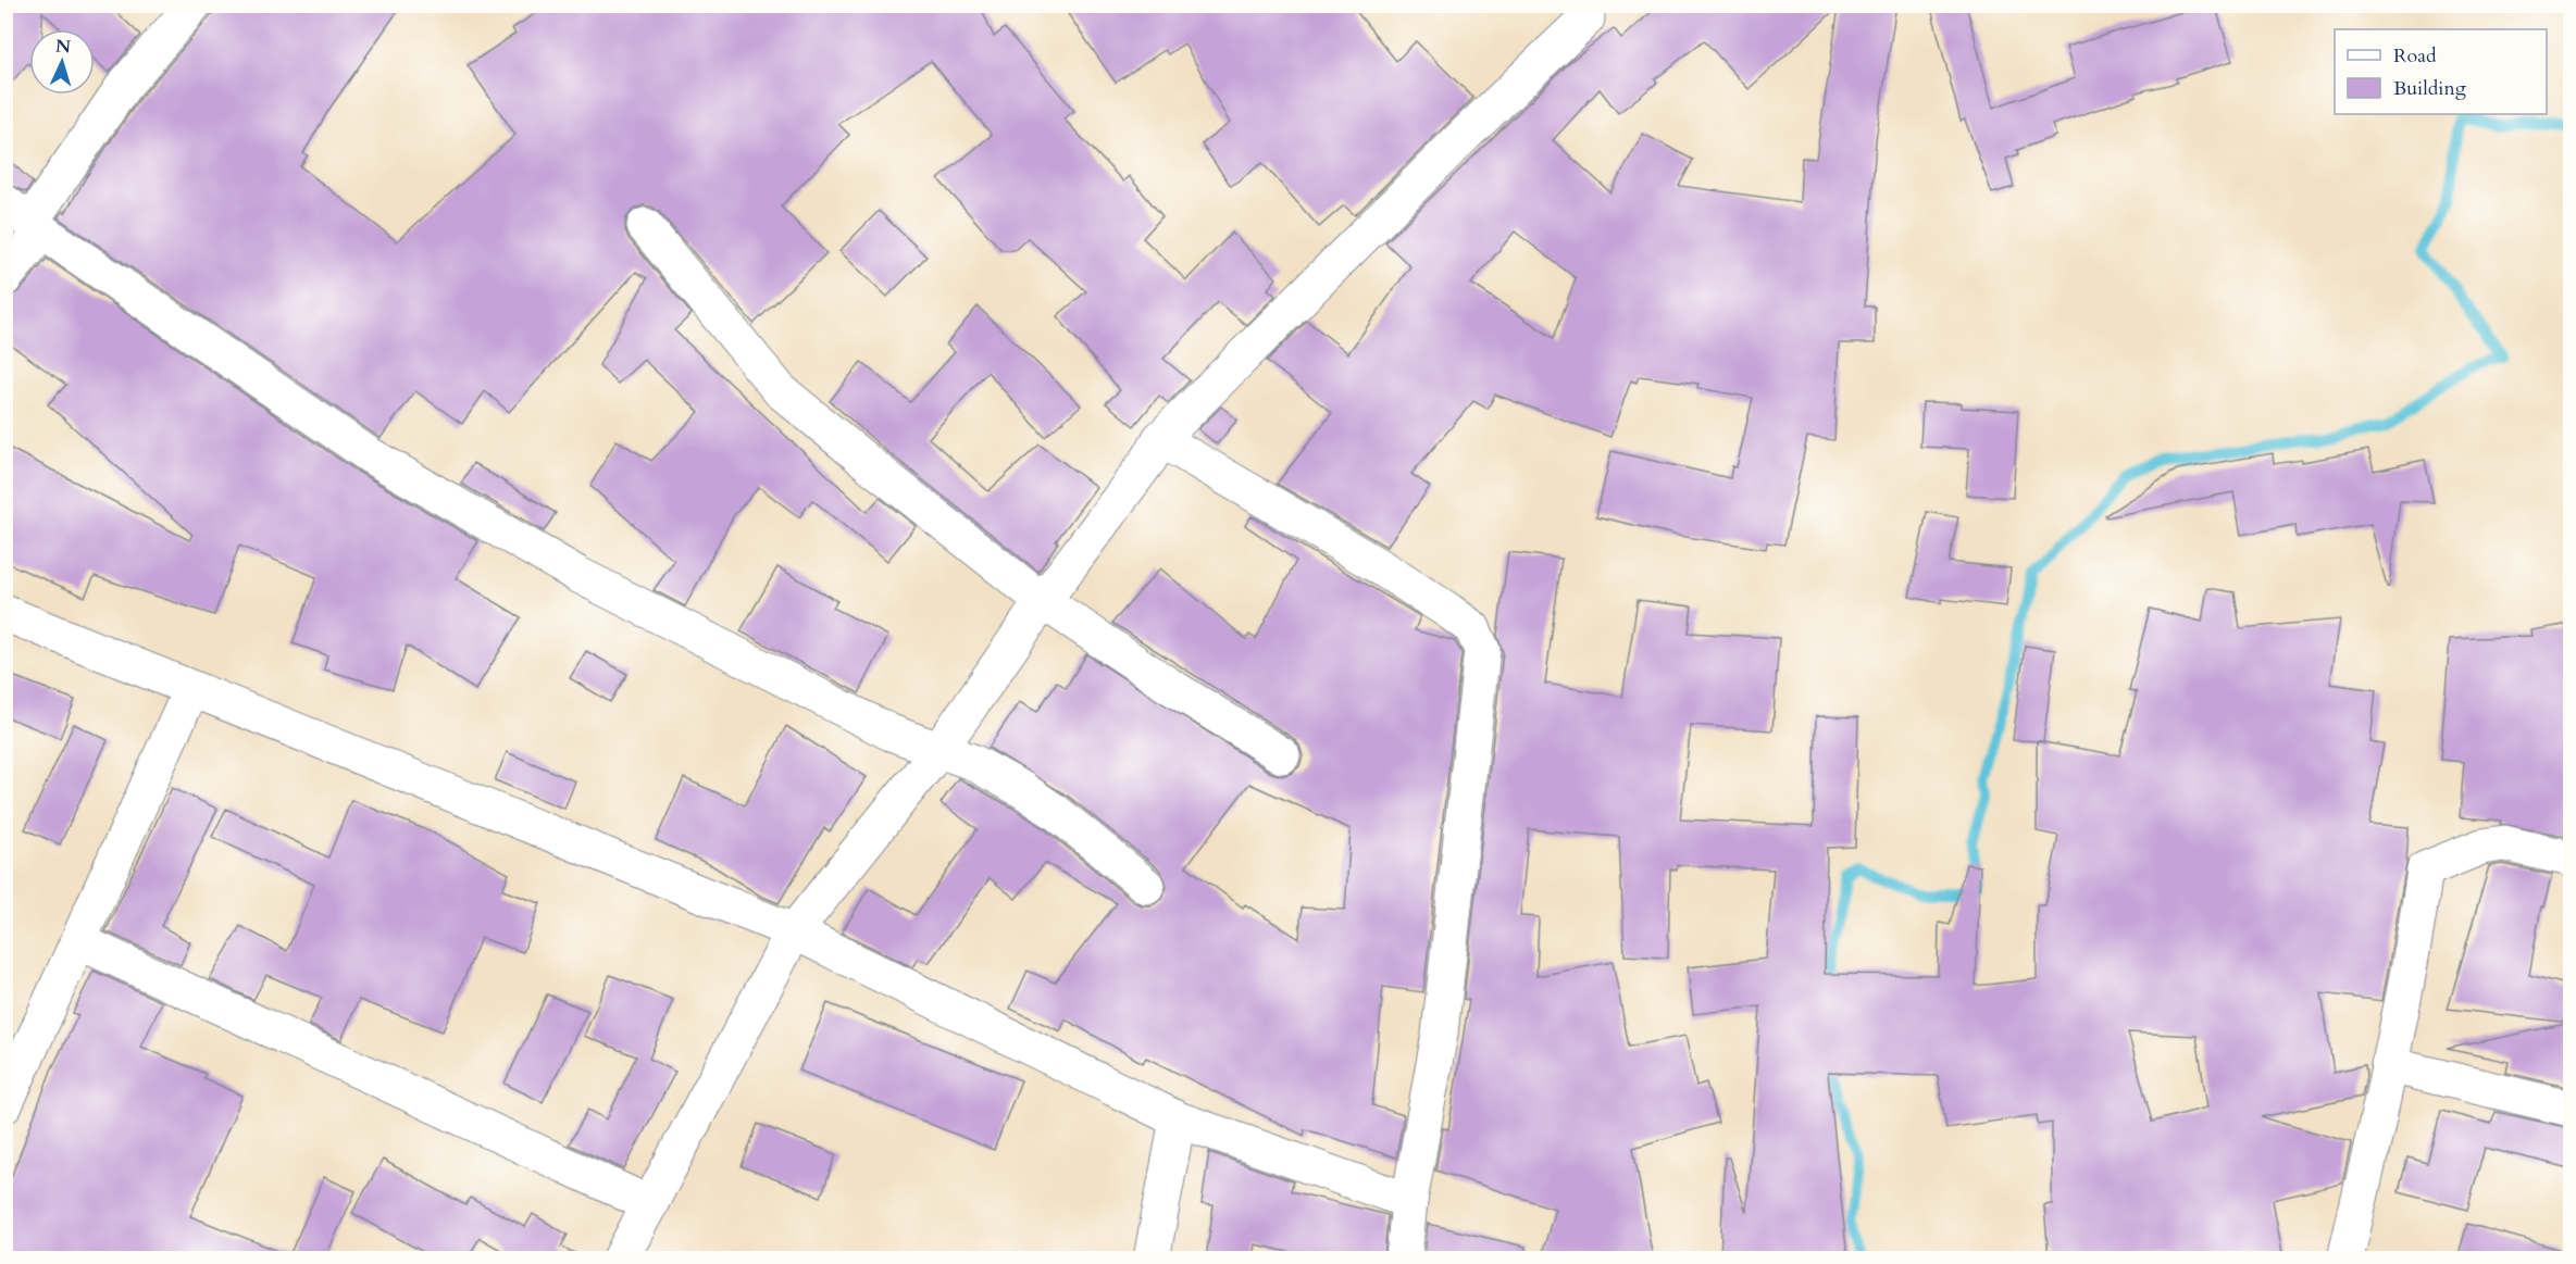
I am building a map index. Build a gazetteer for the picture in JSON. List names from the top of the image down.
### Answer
{
  "legend": ["Road", "Building"],
  "north": "top"
}
